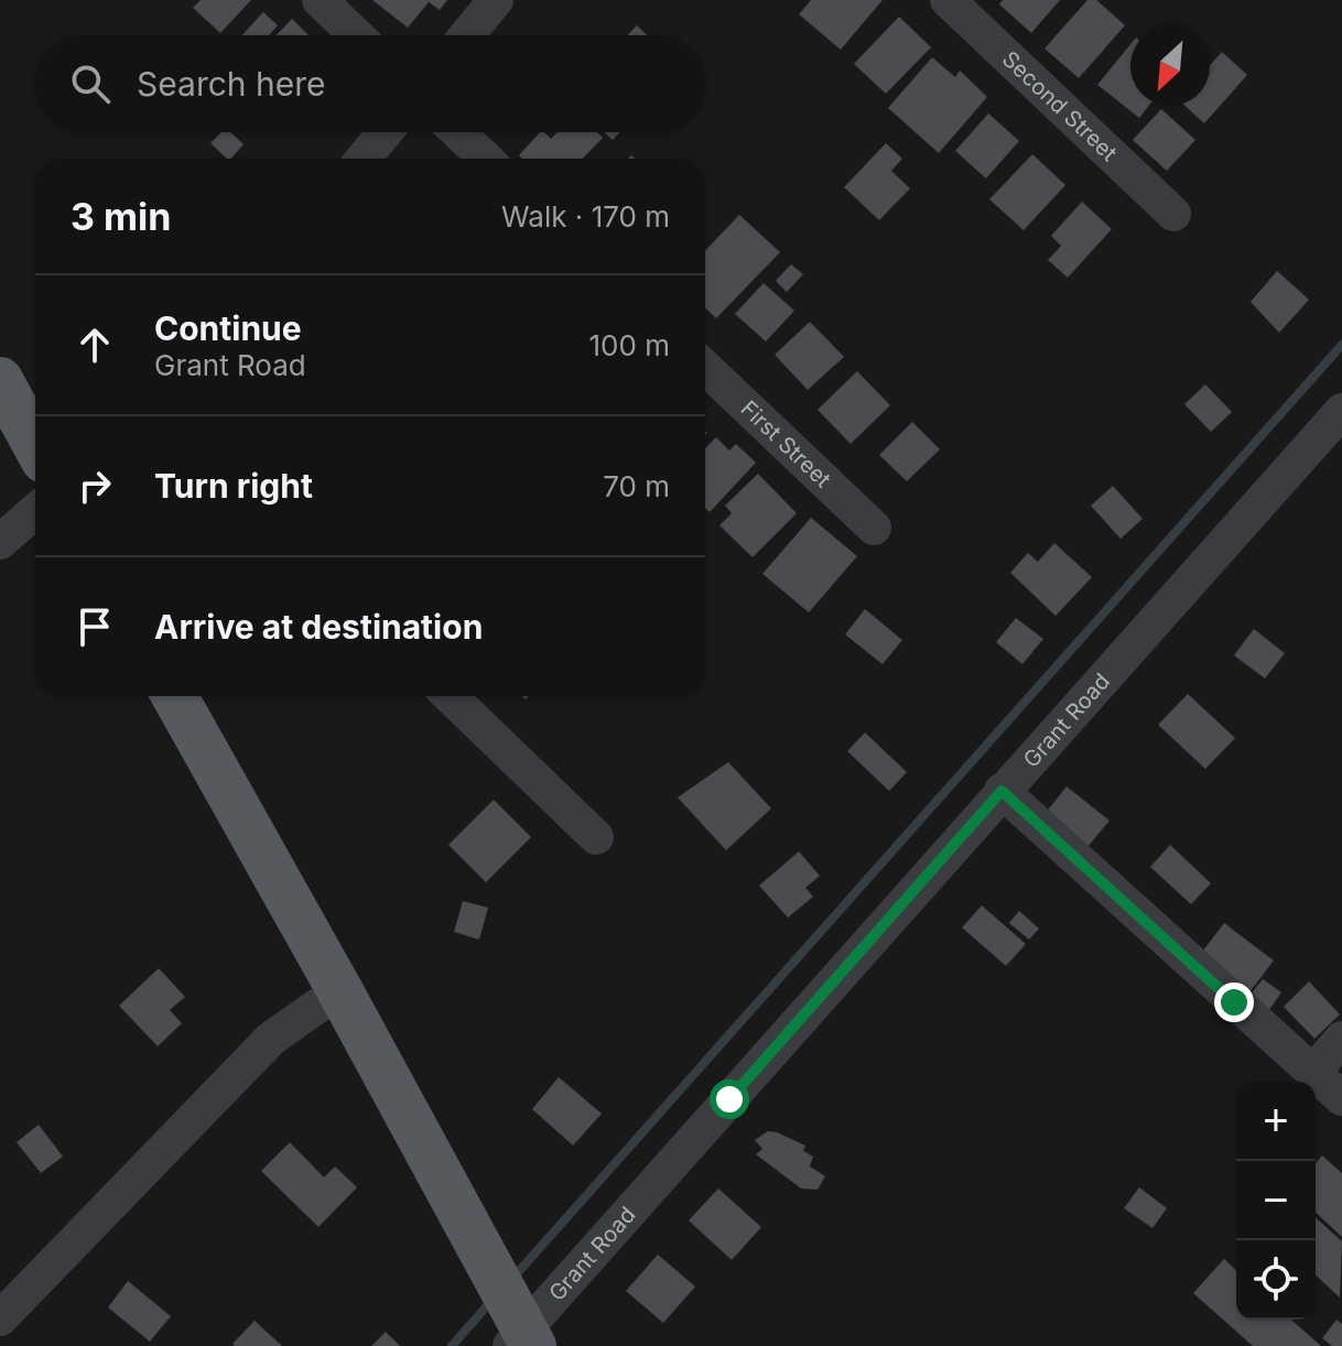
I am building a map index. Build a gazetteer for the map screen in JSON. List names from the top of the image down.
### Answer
{
  "streets": {
    "street": ["Second Street", "First Street", "Grant Road"]
  },
  "north": "bottom left",
  "page": {
    "search": "Search here",
    "heading": ["3 min", "Walk · 170 m"],
    "list": [
      ["Continue", "Grant Road", "100 m"],
      ["Turn right", "70 m"],
      "Arrive at destination"
    ],
    "map_buttons": ["+", "−"]
  }
}
